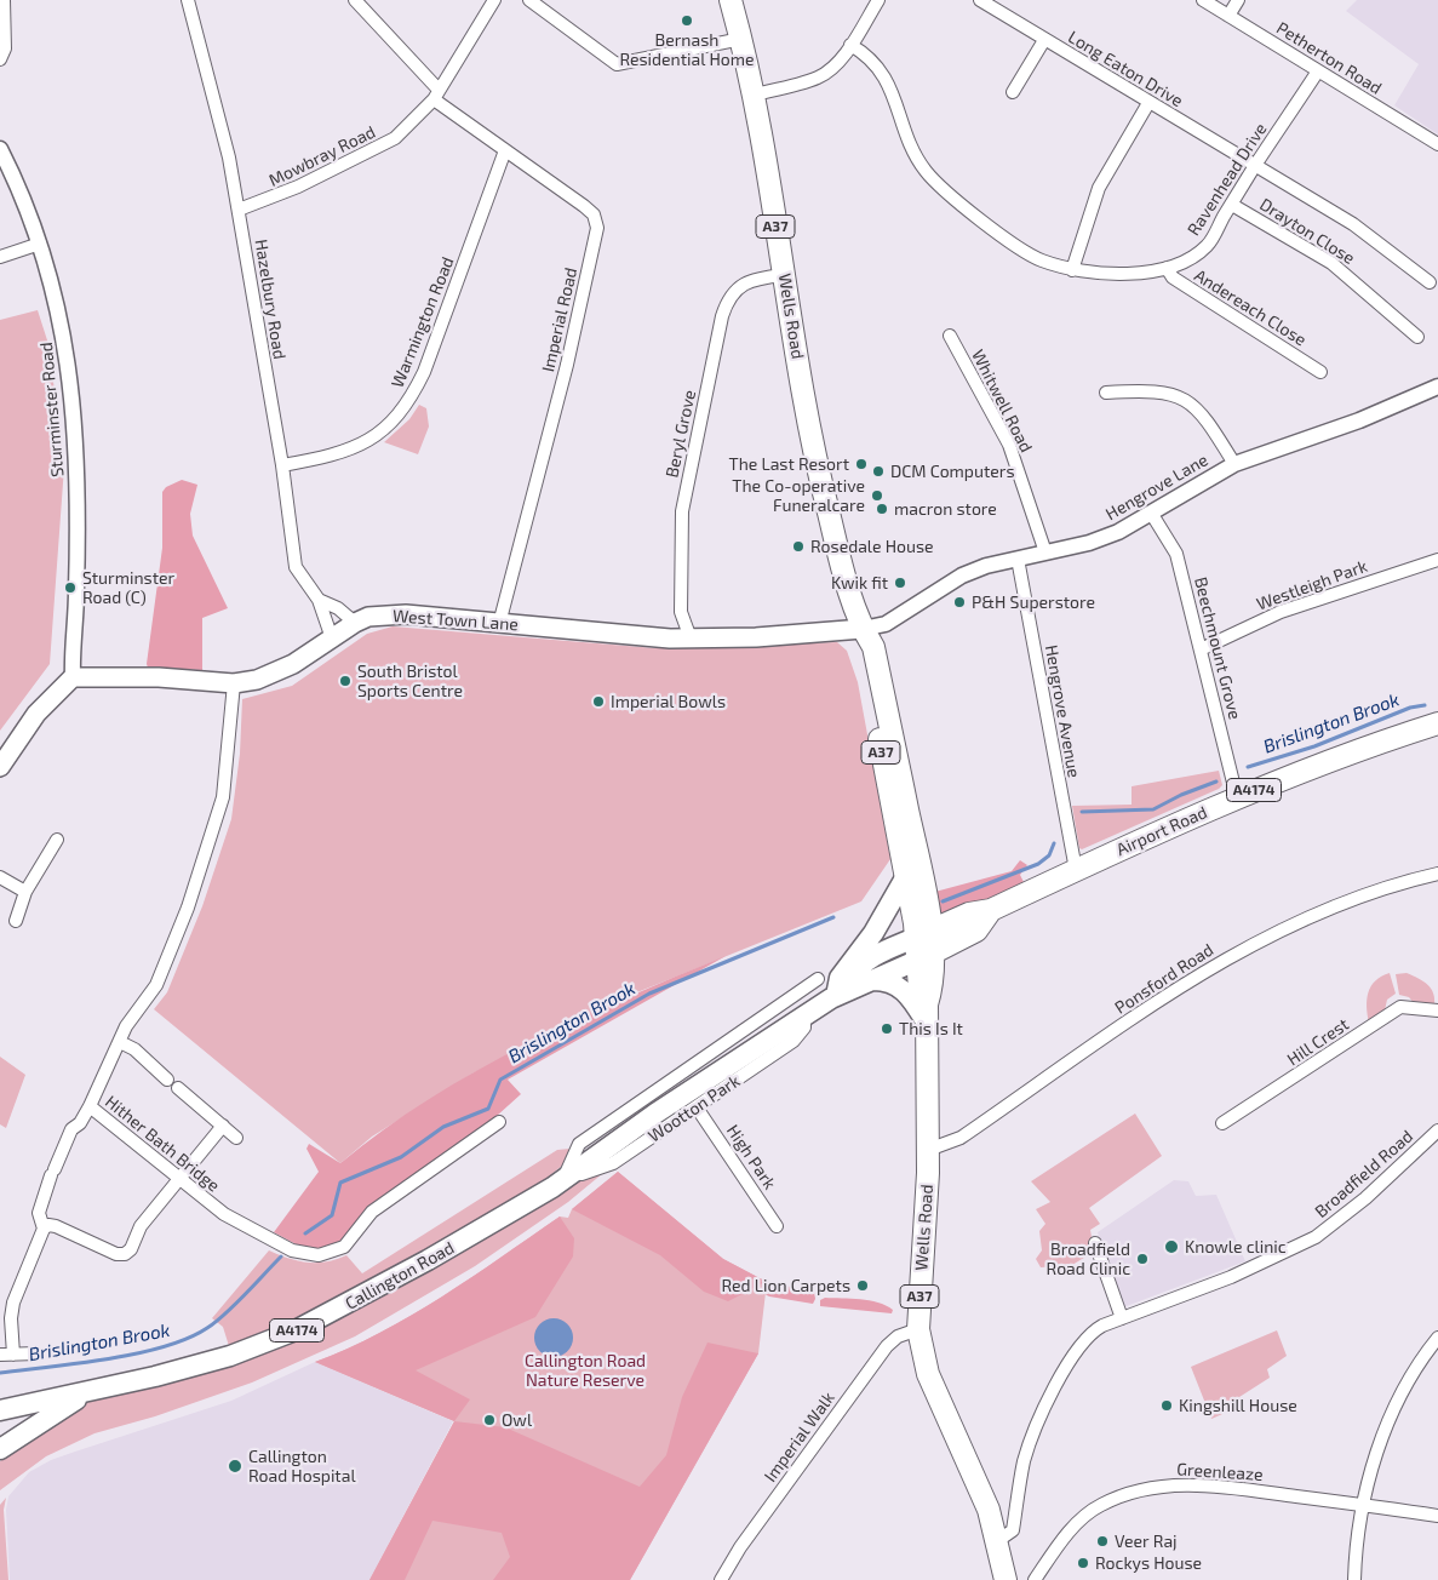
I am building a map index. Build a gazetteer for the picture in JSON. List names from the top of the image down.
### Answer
{
  "streets": {
    "highway": [
      "A37",
      "Wells Road",
      "A4174",
      "Airport Road"
    ],
    "main road": ["West Town Lane", "Wootton Park", "Callington Road"],
    "street": [
      "Petherton Road",
      "Long Eaton Drive",
      "Mowbray Road",
      "Ravenhead Drive",
      "Drayton Close",
      "Hazelbury Road",
      "Andereach Close",
      "Imperial Road",
      "Warmington Road",
      "Whitwell Road",
      "Sturminster Road",
      "Beryl Grove",
      "Hengrove Lane",
      "Westleigh Park",
      "Beechmount Grove",
      "Hengrove Avenue",
      "Ponsford Road",
      "Hill Crest",
      "Hither Bath Bridge",
      "High Park",
      "Broadfield Road",
      "Imperial Walk",
      "Greenleaze"
    ]
  },
  "crossings": [
    ["Petherton Road", "Ravenhead Drive"],
    ["Long Eaton Drive", "Ravenhead Drive"],
    ["Mowbray Road", "Hazelbury Road"],
    ["Mowbray Road", "Imperial Road"],
    ["Ravenhead Drive", "Drayton Close"],
    ["Ravenhead Drive", "Andereach Close"],
    ["Hazelbury Road", "Warmington Road"],
    ["Hazelbury Road", "West Town Lane"],
    ["Wells Road", "Beryl Grove"],
    ["Wells Road", "Hengrove Lane"],
    ["Wells Road", "West Town Lane"],
    ["Wells Road", "Airport Road"],
    ["Wells Road", "Ponsford Road"],
    ["Wells Road", "Wootton Park"],
    ["Wells Road", "Broadfield Road"],
    ["Wells Road", "Imperial Walk"],
    ["Imperial Road", "Warmington Road"],
    ["Imperial Road", "West Town Lane"],
    ["Whitwell Road", "Hengrove Lane"],
    ["Sturminster Road", "West Town Lane"],
    ["Beryl Grove", "West Town Lane"],
    ["Hengrove Lane", "West Town Lane"],
    ["Hengrove Lane", "Beechmount Grove"],
    ["Hengrove Lane", "Hengrove Avenue"],
    ["Westleigh Park", "Beechmount Grove"],
    ["West Town Lane", "Hither Bath Bridge"],
    ["Beechmount Grove", "Airport Road"],
    ["Hengrove Avenue", "Airport Road"],
    ["Airport Road", "Wootton Park"],
    ["Wootton Park", "High Park"],
    ["Wootton Park", "Callington Road"]
  ],
  "water": ["Brislington Brook"],
  "parks": ["Callington Road Nature Reserve"],
  "places": [
    "Bernash Residential Home",
    "The Last Resort",
    "DCM Computers",
    "The Co-operative Funeralcare",
    "macron store",
    "Rosedale House",
    "Kwik fit",
    "Sturminster Road (C)",
    "P&H Superstore",
    "South Bristol Sports Centre",
    "Imperial Bowls",
    "This Is It",
    "Knowle clinic",
    "Broadfield Road Clinic",
    "Red Lion Carpets",
    "Kingshill House",
    "Owl",
    "Callington Road Hospital",
    "Veer Raj",
    "Rockys House"
  ]
}
